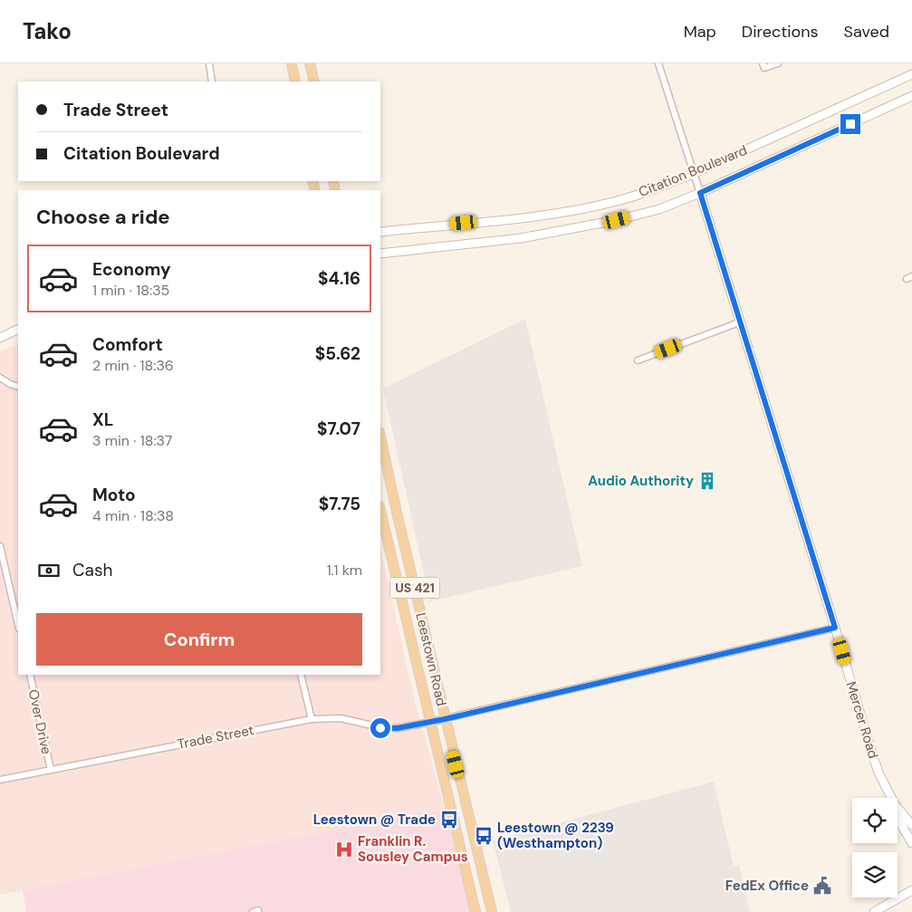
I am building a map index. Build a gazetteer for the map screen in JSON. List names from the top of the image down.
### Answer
{
  "streets": {
    "main road": [
      "Citation Boulevard",
      "US 421",
      "Leestown Road",
      "Mercer Road"
    ],
    "street": ["Over Drive", "Trade Street"]
  },
  "crossings": [
    ["Citation Boulevard", "Mercer Road"],
    ["Leestown Road", "Trade Street"],
    ["Mercer Road", "Trade Street"],
    ["Over Drive", "Trade Street"]
  ],
  "places": {
    "building": ["Audio Authority"],
    "bus stop": ["Leestown @ Trade", "Leestown @ 2239 (Westhampton)"],
    "hospital": ["Franklin R. Sousley Campus"],
    "public building": ["FedEx Office"]
  },
  "page": {
    "header": "Tako",
    "nav": ["Map", "Directions", "Saved"],
    "banner": ["Trade Street", "Citation Boulevard"],
    "heading": "Choose a ride",
    "list": [
      {
        "name": "Economy",
        "note": "1 min · 18:35",
        "value": "$4.16"
      },
      {
        "name": "Comfort",
        "note": "2 min · 18:36",
        "value": "$5.62"
      },
      {
        "name": "XL",
        "note": "3 min · 18:37",
        "value": "$7.07"
      },
      {
        "name": "Moto",
        "note": "4 min · 18:38",
        "value": "$7.75"
      }
    ],
    "pay": ["Cash", "1.1 km"],
    "buttons": "Confirm"
  }
}
